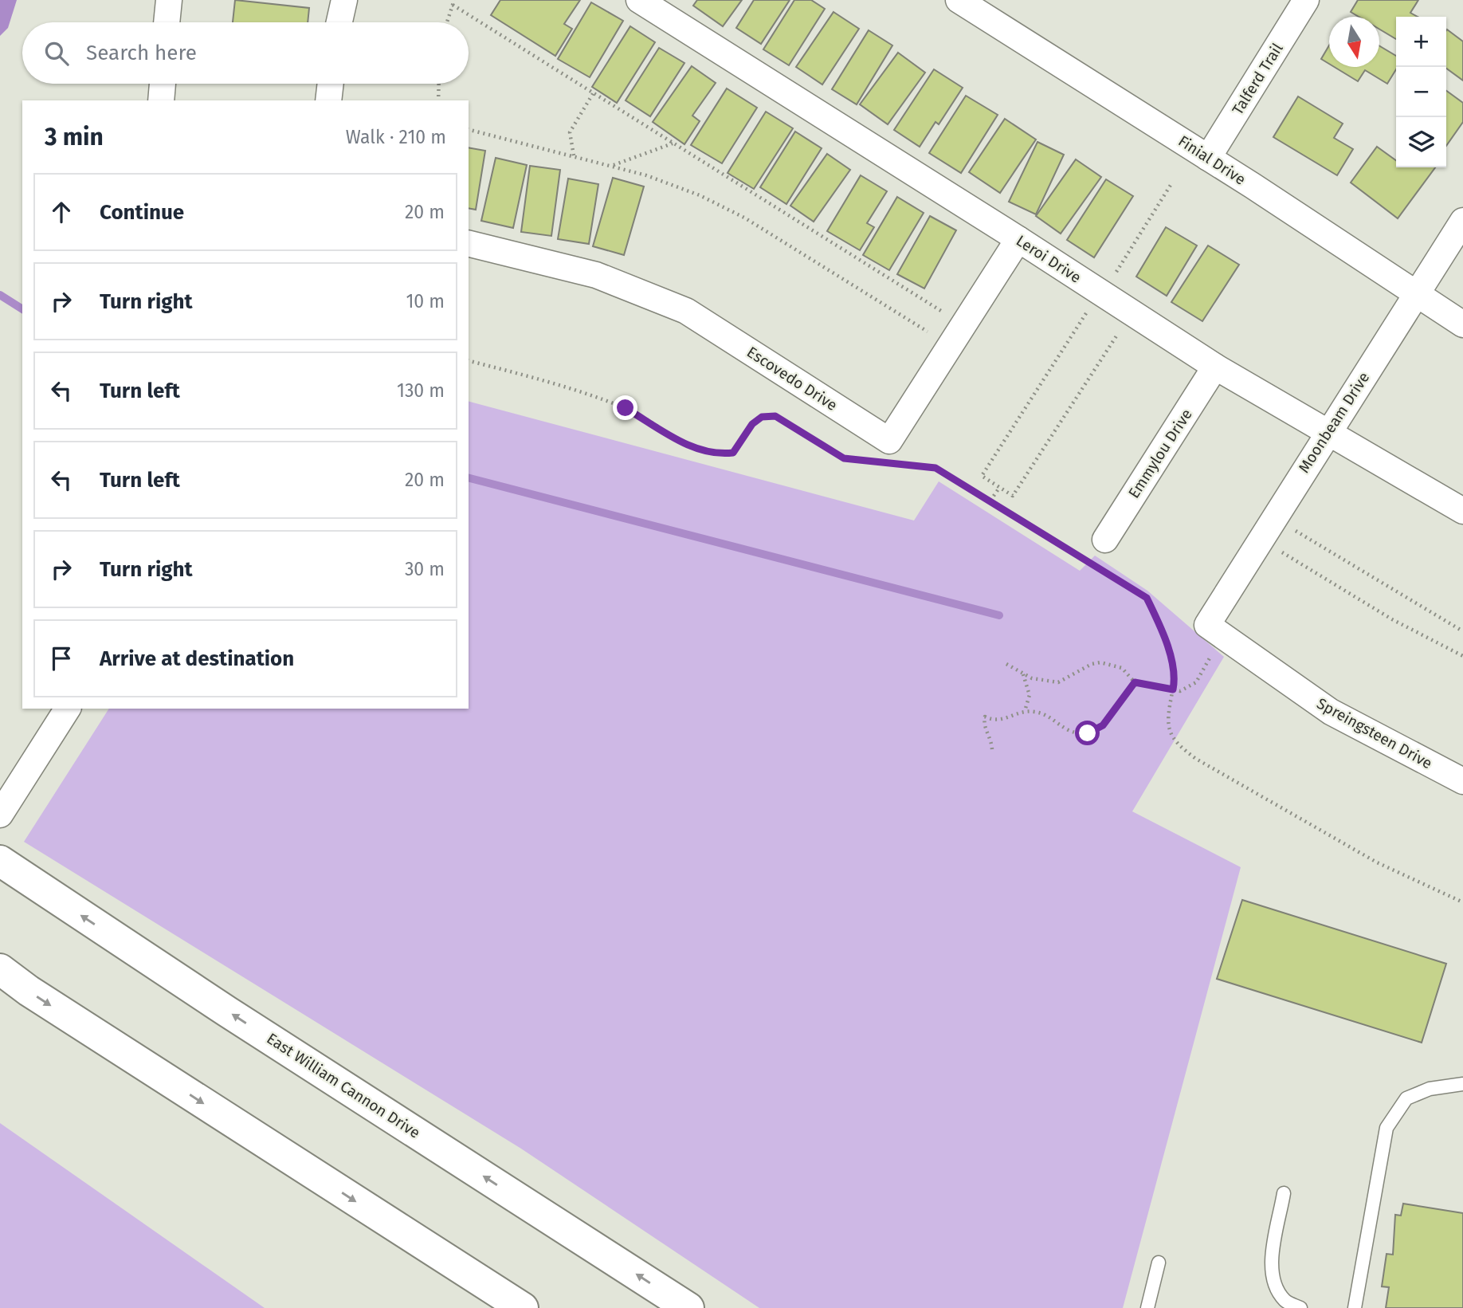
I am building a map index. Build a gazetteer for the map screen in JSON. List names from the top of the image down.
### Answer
{
  "streets": {
    "street": [
      "Talferd Trail",
      "Finial Drive",
      "Leroi Drive",
      "Escovedo Drive",
      "Moonbeam Drive",
      "Emmylou Drive",
      "Spreingsteen Drive",
      "East William Cannon Drive"
    ]
  },
  "crossings": [
    ["Talferd Trail", "Finial Drive"],
    ["Finial Drive", "Moonbeam Drive"],
    ["Leroi Drive", "Escovedo Drive"],
    ["Leroi Drive", "Moonbeam Drive"],
    ["Leroi Drive", "Emmylou Drive"],
    ["Moonbeam Drive", "Spreingsteen Drive"]
  ],
  "north": "bottom",
  "page": {
    "map_buttons": ["+", "−"],
    "search": "Search here",
    "heading": ["3 min", "Walk · 210 m"],
    "list": [
      ["Continue", "20 m"],
      ["Turn right", "10 m"],
      ["Turn left", "130 m"],
      ["Turn left", "20 m"],
      ["Turn right", "30 m"],
      "Arrive at destination"
    ]
  }
}
